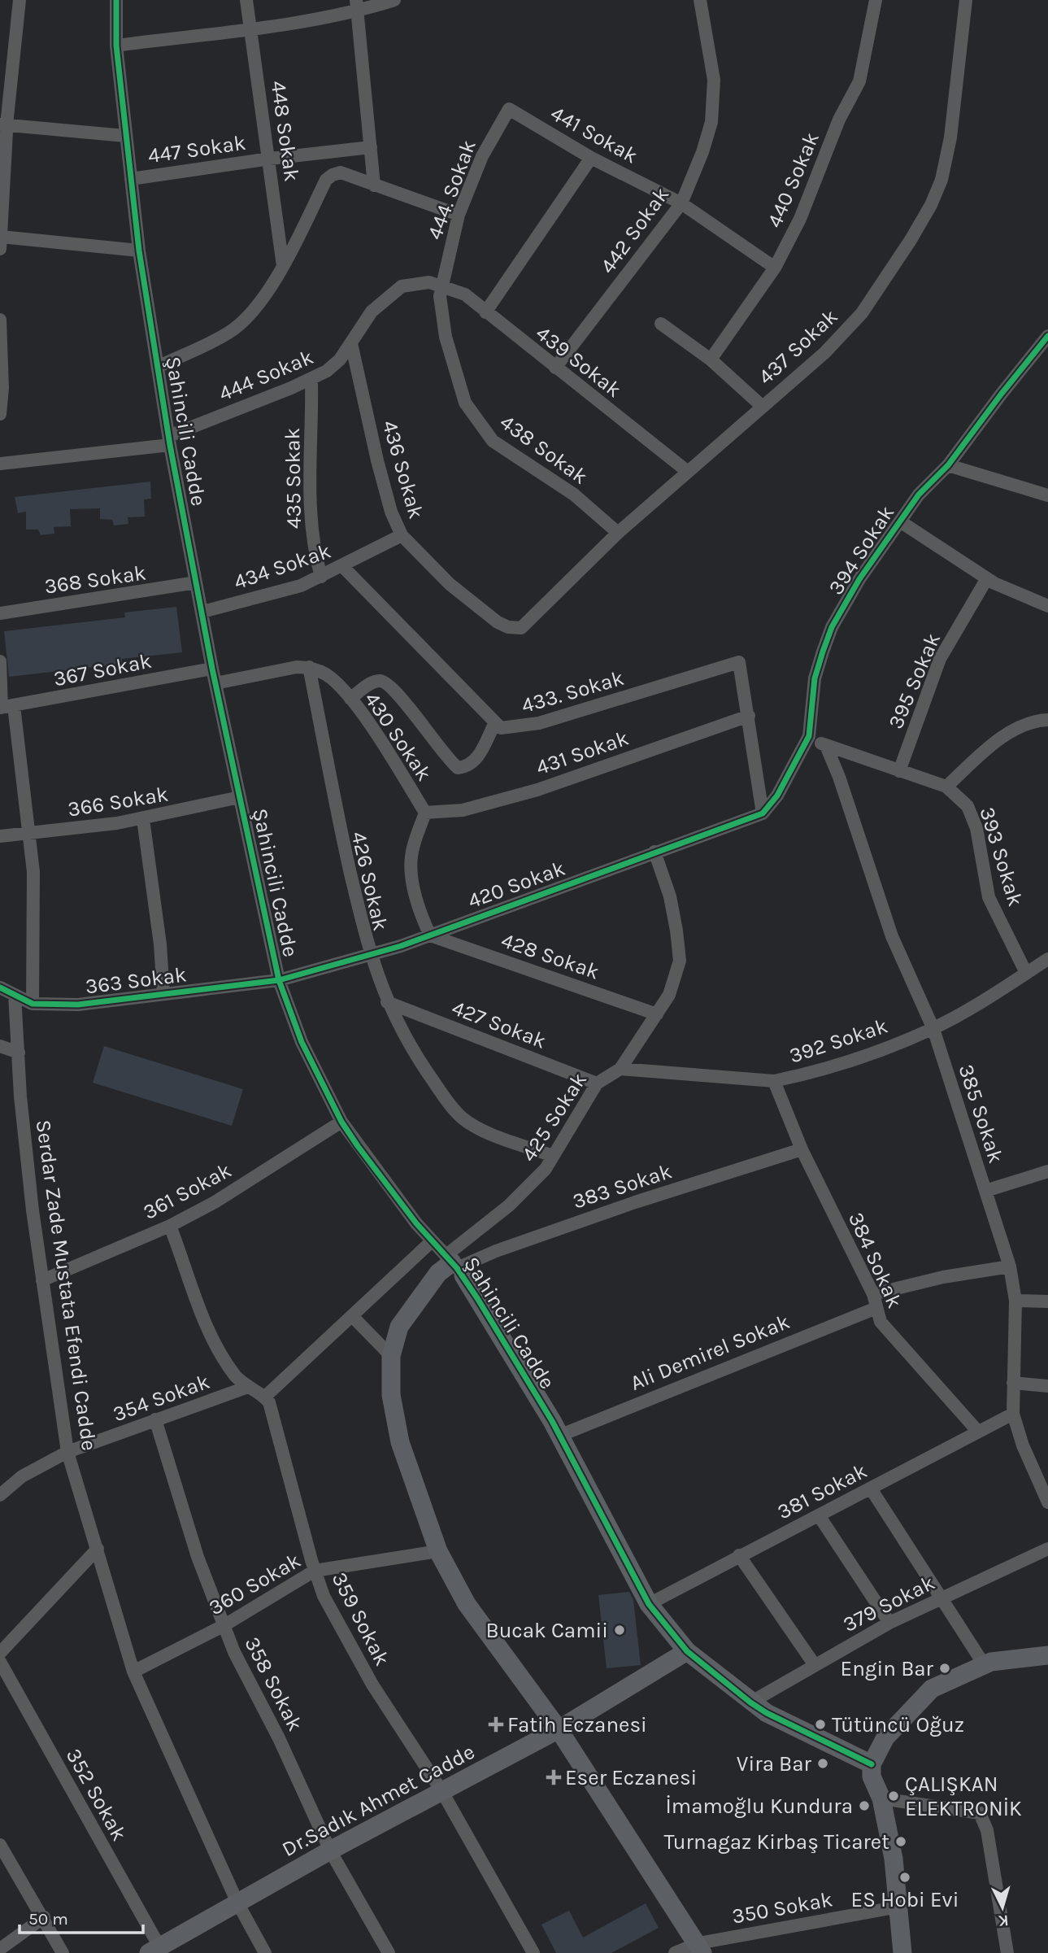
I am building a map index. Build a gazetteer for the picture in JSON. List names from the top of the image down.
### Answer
{
  "streets": {
    "street": [
      "448 Sokak",
      "441 Sokak",
      "447 Sokak",
      "440 Sokak",
      "444. Sokak",
      "442 Sokak",
      "437 Sokak",
      "439 Sokak",
      "444 Sokak",
      "Şahincili Cadde",
      "438 Sokak",
      "436 Sokak",
      "435 Sokak",
      "394 Sokak",
      "434 Sokak",
      "368 Sokak",
      "367 Sokak",
      "395 Sokak",
      "433. Sokak",
      "430 Sokak",
      "431 Sokak",
      "366 Sokak",
      "393 Sokak",
      "426 Sokak",
      "420 Sokak",
      "428 Sokak",
      "363 Sokak",
      "427 Sokak",
      "392 Sokak",
      "385 Sokak",
      "425 Sokak",
      "383 Sokak",
      "361 Sokak",
      "384 Sokak",
      "Serdar Zade Mustata Efendi Cadde",
      "Ali Demirel Sokak",
      "354 Sokak",
      "381 Sokak",
      "360 Sokak",
      "379 Sokak",
      "359 Sokak",
      "358 Sokak",
      "352 Sokak",
      "Dr.Sadık Ahmet Cadde",
      "350 Sokak"
    ]
  },
  "crossings": [
    ["448 Sokak", "447 Sokak"],
    ["441 Sokak", "440 Sokak"],
    ["441 Sokak", "444. Sokak"],
    ["441 Sokak", "442 Sokak"],
    ["447 Sokak", "Şahincili Cadde"],
    ["444. Sokak", "439 Sokak"],
    ["444. Sokak", "444 Sokak"],
    ["444. Sokak", "438 Sokak"],
    ["442 Sokak", "439 Sokak"],
    ["437 Sokak", "439 Sokak"],
    ["437 Sokak", "438 Sokak"],
    ["437 Sokak", "436 Sokak"],
    ["439 Sokak", "444 Sokak"],
    ["439 Sokak", "438 Sokak"],
    ["444 Sokak", "Şahincili Cadde"],
    ["444 Sokak", "438 Sokak"],
    ["444 Sokak", "436 Sokak"],
    ["444 Sokak", "435 Sokak"],
    ["Şahincili Cadde", "434 Sokak"],
    ["Şahincili Cadde", "368 Sokak"],
    ["Şahincili Cadde", "367 Sokak"],
    ["Şahincili Cadde", "366 Sokak"],
    ["Şahincili Cadde", "420 Sokak"],
    ["Şahincili Cadde", "363 Sokak"],
    ["Şahincili Cadde", "425 Sokak"],
    ["Şahincili Cadde", "383 Sokak"],
    ["Şahincili Cadde", "361 Sokak"],
    ["Şahincili Cadde", "Ali Demirel Sokak"],
    ["Şahincili Cadde", "381 Sokak"],
    ["Şahincili Cadde", "379 Sokak"],
    ["Şahincili Cadde", "Dr.Sadık Ahmet Cadde"],
    ["436 Sokak", "434 Sokak"],
    ["435 Sokak", "434 Sokak"],
    ["394 Sokak", "420 Sokak"],
    ["434 Sokak", "433. Sokak"],
    ["433. Sokak", "431 Sokak"],
    ["430 Sokak", "431 Sokak"],
    ["430 Sokak", "426 Sokak"],
    ["430 Sokak", "420 Sokak"],
    ["430 Sokak", "428 Sokak"],
    ["393 Sokak", "392 Sokak"],
    ["426 Sokak", "420 Sokak"],
    ["426 Sokak", "427 Sokak"],
    ["426 Sokak", "425 Sokak"],
    ["420 Sokak", "428 Sokak"],
    ["420 Sokak", "363 Sokak"],
    ["420 Sokak", "425 Sokak"],
    ["428 Sokak", "425 Sokak"],
    ["363 Sokak", "Serdar Zade Mustata Efendi Cadde"],
    ["427 Sokak", "425 Sokak"],
    ["392 Sokak", "385 Sokak"],
    ["392 Sokak", "425 Sokak"],
    ["392 Sokak", "384 Sokak"],
    ["385 Sokak", "381 Sokak"],
    ["425 Sokak", "383 Sokak"],
    ["383 Sokak", "384 Sokak"],
    ["361 Sokak", "Serdar Zade Mustata Efendi Cadde"],
    ["384 Sokak", "Ali Demirel Sokak"],
    ["384 Sokak", "381 Sokak"],
    ["Serdar Zade Mustata Efendi Cadde", "354 Sokak"],
    ["Serdar Zade Mustata Efendi Cadde", "360 Sokak"],
    ["Serdar Zade Mustata Efendi Cadde", "Dr.Sadık Ahmet Cadde"],
    ["354 Sokak", "358 Sokak"],
    ["360 Sokak", "359 Sokak"],
    ["360 Sokak", "358 Sokak"],
    ["359 Sokak", "Dr.Sadık Ahmet Cadde"],
    ["358 Sokak", "Dr.Sadık Ahmet Cadde"],
    ["352 Sokak", "Dr.Sadık Ahmet Cadde"]
  ],
  "places": {
    "other": [
      "Bucak Camii",
      "Engin Bar",
      "Tütüncü Oğuz",
      "Vira Bar",
      "ÇALIŞKAN ELEKTRONİK",
      "İmamoğlu Kundura",
      "Turnagaz Kirbaş Ticaret",
      "ES Hobi Evi"
    ],
    "health": ["Fatih Eczanesi", "Eser Eczanesi"]
  },
  "scale_bar": "50 m",
  "north": "bottom"
}
